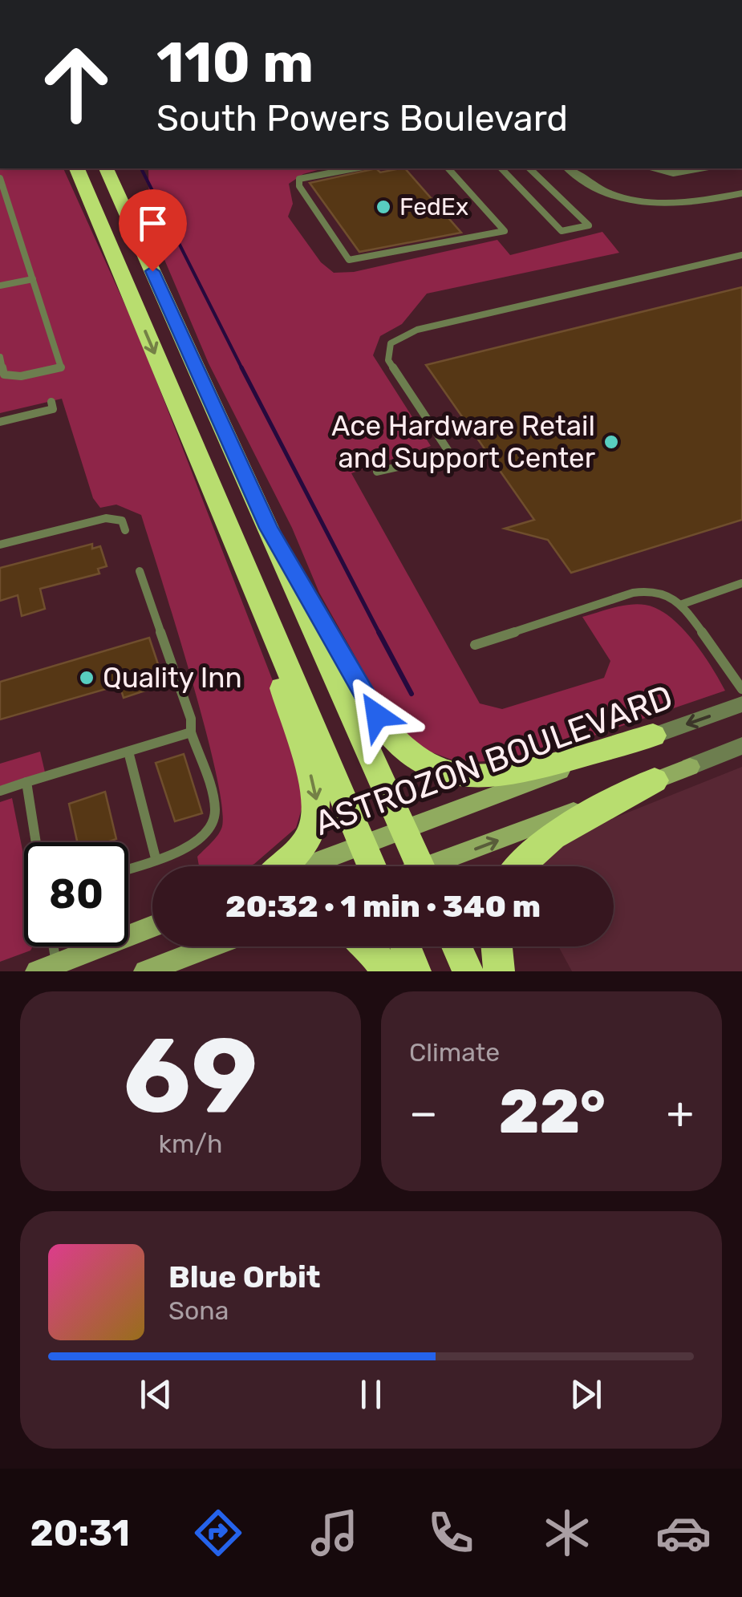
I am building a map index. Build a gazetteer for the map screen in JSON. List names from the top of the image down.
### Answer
{
  "streets": {
    "main road": ["ASTROZON BOULEVARD"]
  },
  "places": ["FedEx", "Ace Hardware Retail and Support Center", "Quality Inn"],
  "page": {
    "turn": ["110 m", "South Powers Boulevard"],
    "limit": "80",
    "trip": "20:32 · 1 min · 340 m",
    "tile": [
      ["69", "km/h"],
      "Climate"
    ],
    "heat": ["−", "22°", "+"],
    "song": ["Blue Orbit", "Sona"],
    "tabs": "20:31"
  }
}
